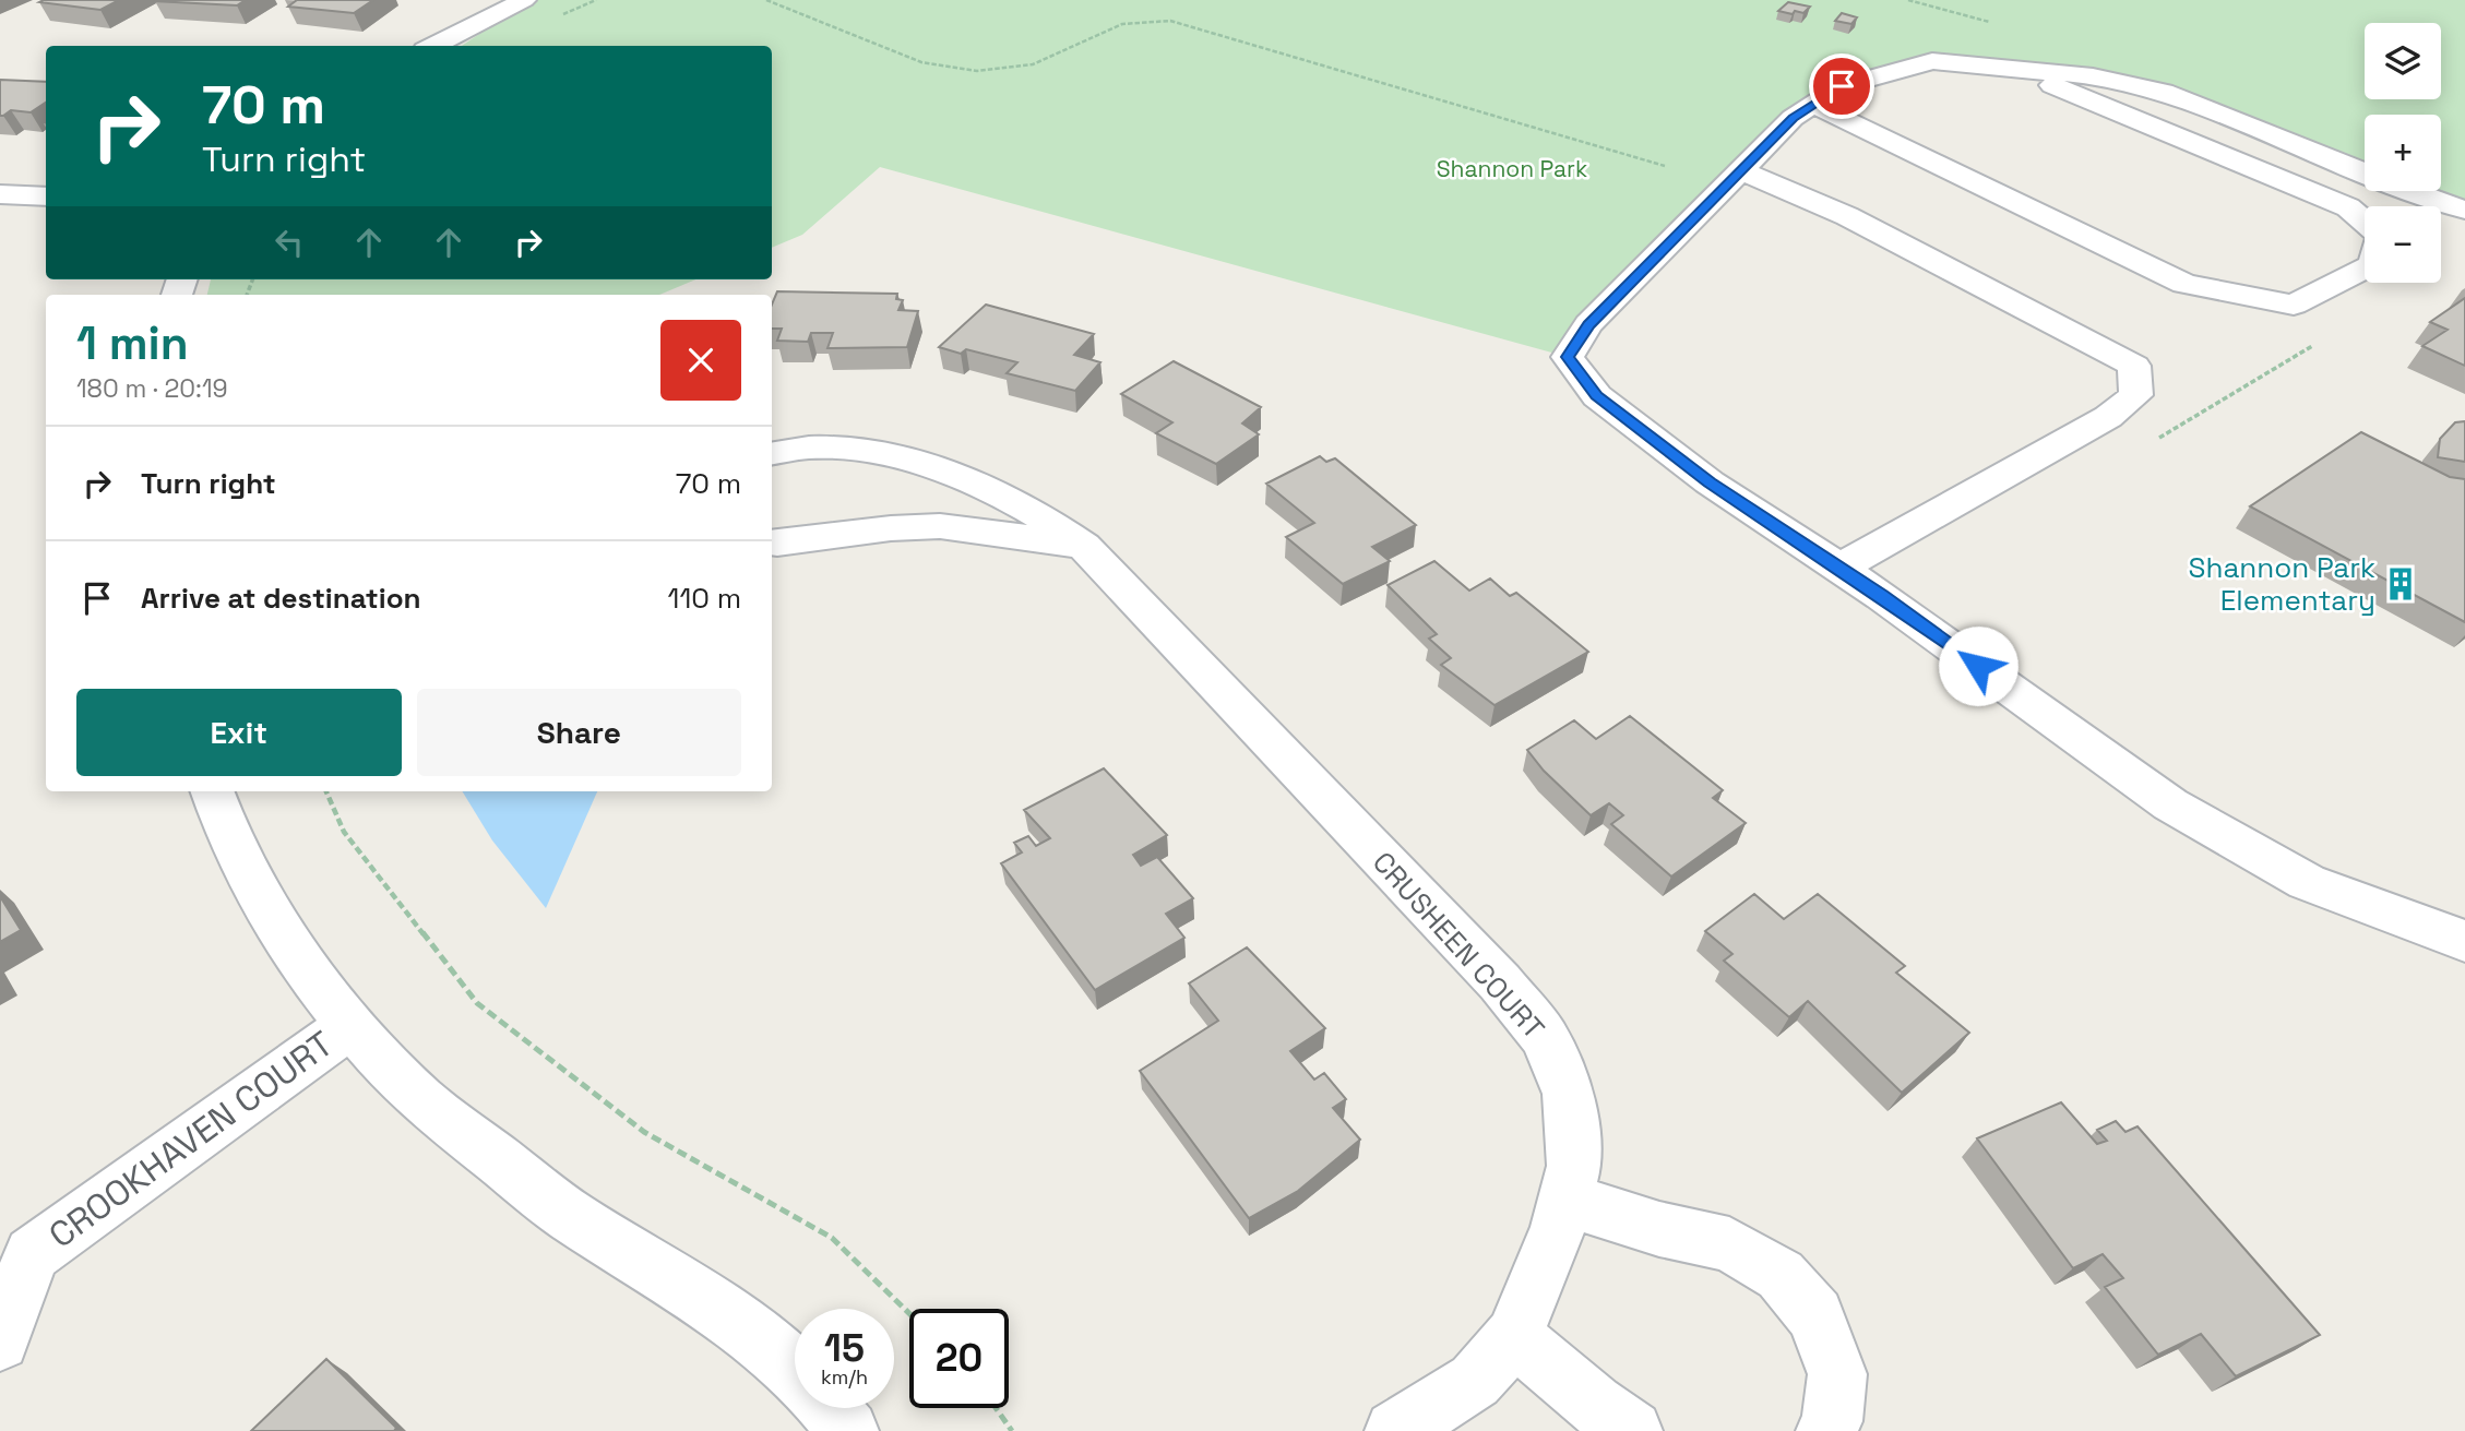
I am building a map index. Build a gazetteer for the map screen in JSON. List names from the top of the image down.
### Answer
{
  "streets": {
    "street": ["CRUSHEEN COURT", "CROOKHAVEN COURT"]
  },
  "parks": ["Shannon Park"],
  "places": {
    "building": ["Shannon Park Elementary"]
  },
  "page": {
    "map_buttons": ["+", "−"],
    "turn": ["70 m", "Turn right"],
    "heading": ["1 min", "180 m · 20:19"],
    "list": [
      {
        "name": "Turn right",
        "value": "70 m"
      },
      {
        "name": "Arrive at destination",
        "value": "110 m"
      }
    ],
    "buttons": ["Exit", "Share"],
    "speed": "15 km/h",
    "limit": "20"
  }
}
